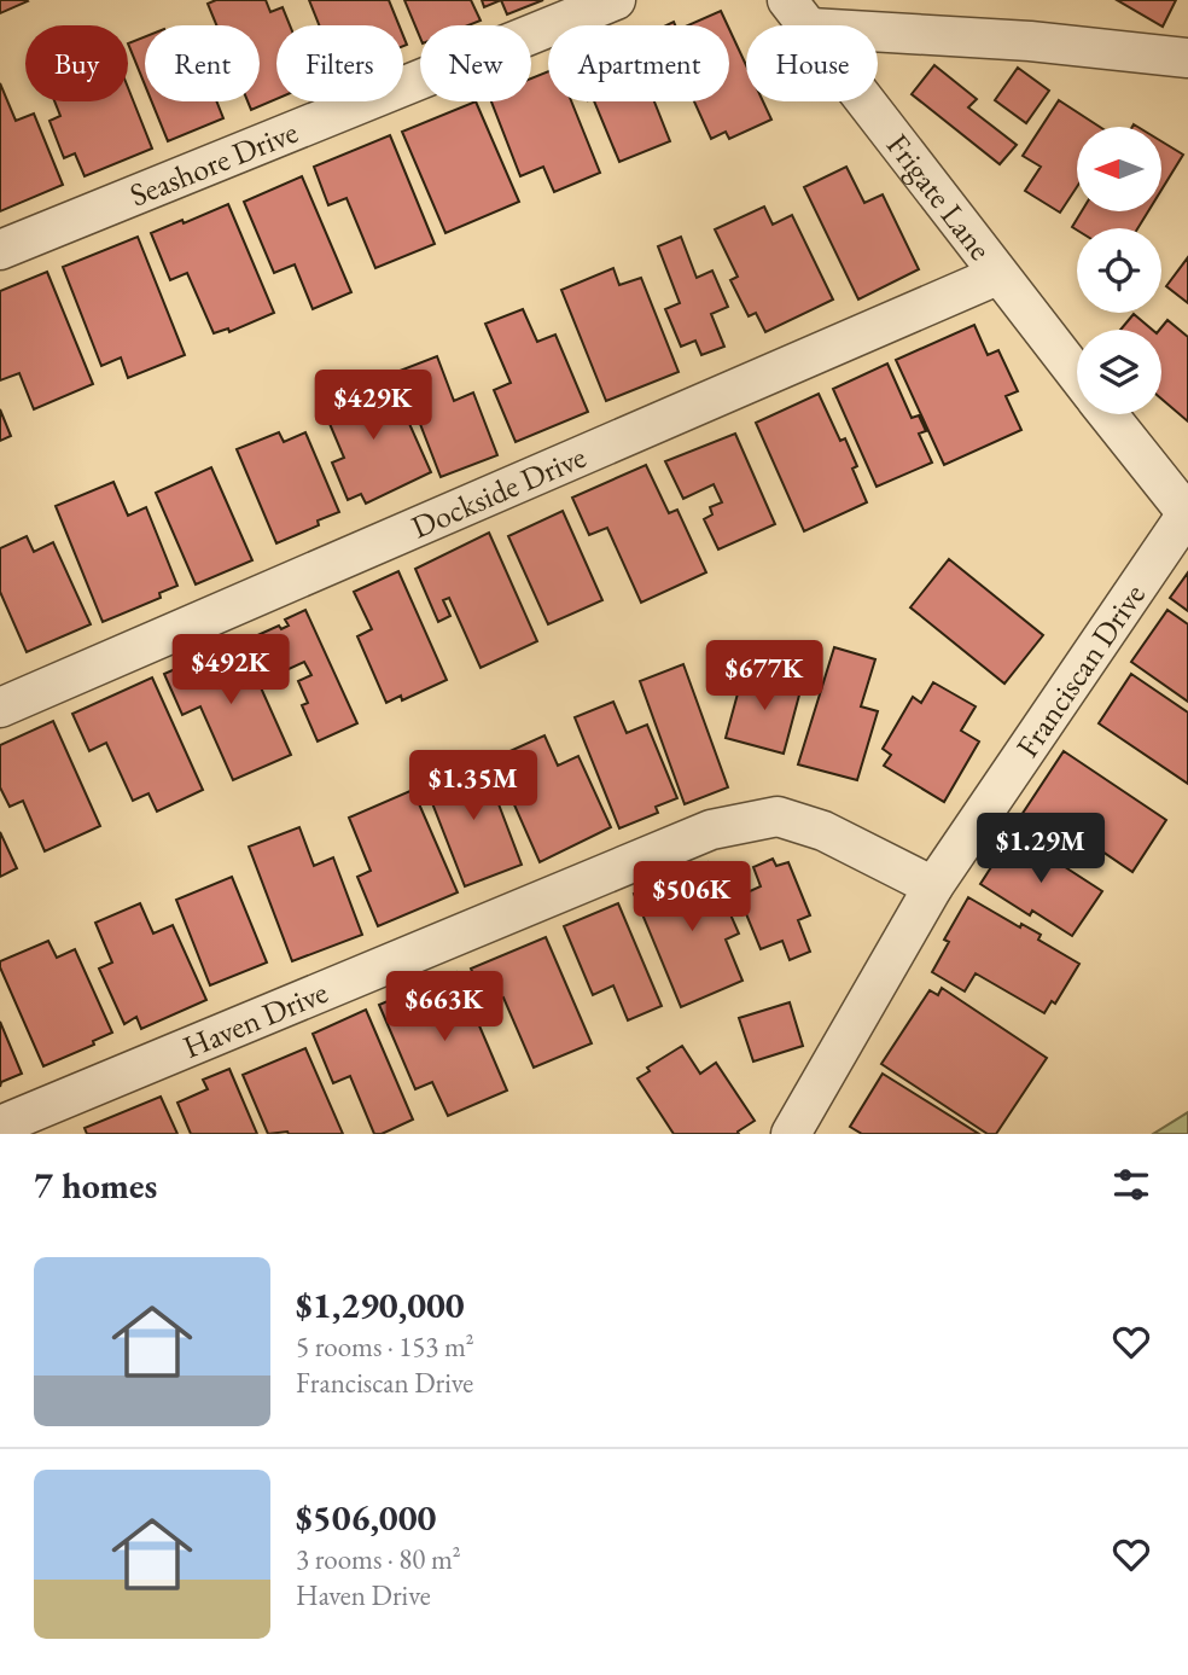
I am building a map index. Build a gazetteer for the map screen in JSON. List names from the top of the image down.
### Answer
{
  "streets": {
    "street": [
      "Seashore Drive",
      "Frigate Lane",
      "Dockside Drive",
      "Franciscan Drive",
      "Haven Drive"
    ]
  },
  "crossings": [
    ["Frigate Lane", "Dockside Drive"],
    ["Frigate Lane", "Franciscan Drive"],
    ["Franciscan Drive", "Haven Drive"]
  ],
  "north": "left",
  "page": {
    "chip": [
      "Buy",
      "Rent",
      "Filters",
      "New",
      "Apartment",
      "House"
    ],
    "price": [
      "$429K",
      "$492K",
      "$677K",
      "$1.35M",
      "$1.29M",
      "$506K",
      "$663K"
    ],
    "heading": "7 homes",
    "list": [
      {
        "name": "$1,290,000",
        "note": "5 rooms · 153 m² · Franciscan Drive"
      },
      {
        "name": "$506,000",
        "note": "3 rooms · 80 m² · Haven Drive"
      }
    ]
  }
}
